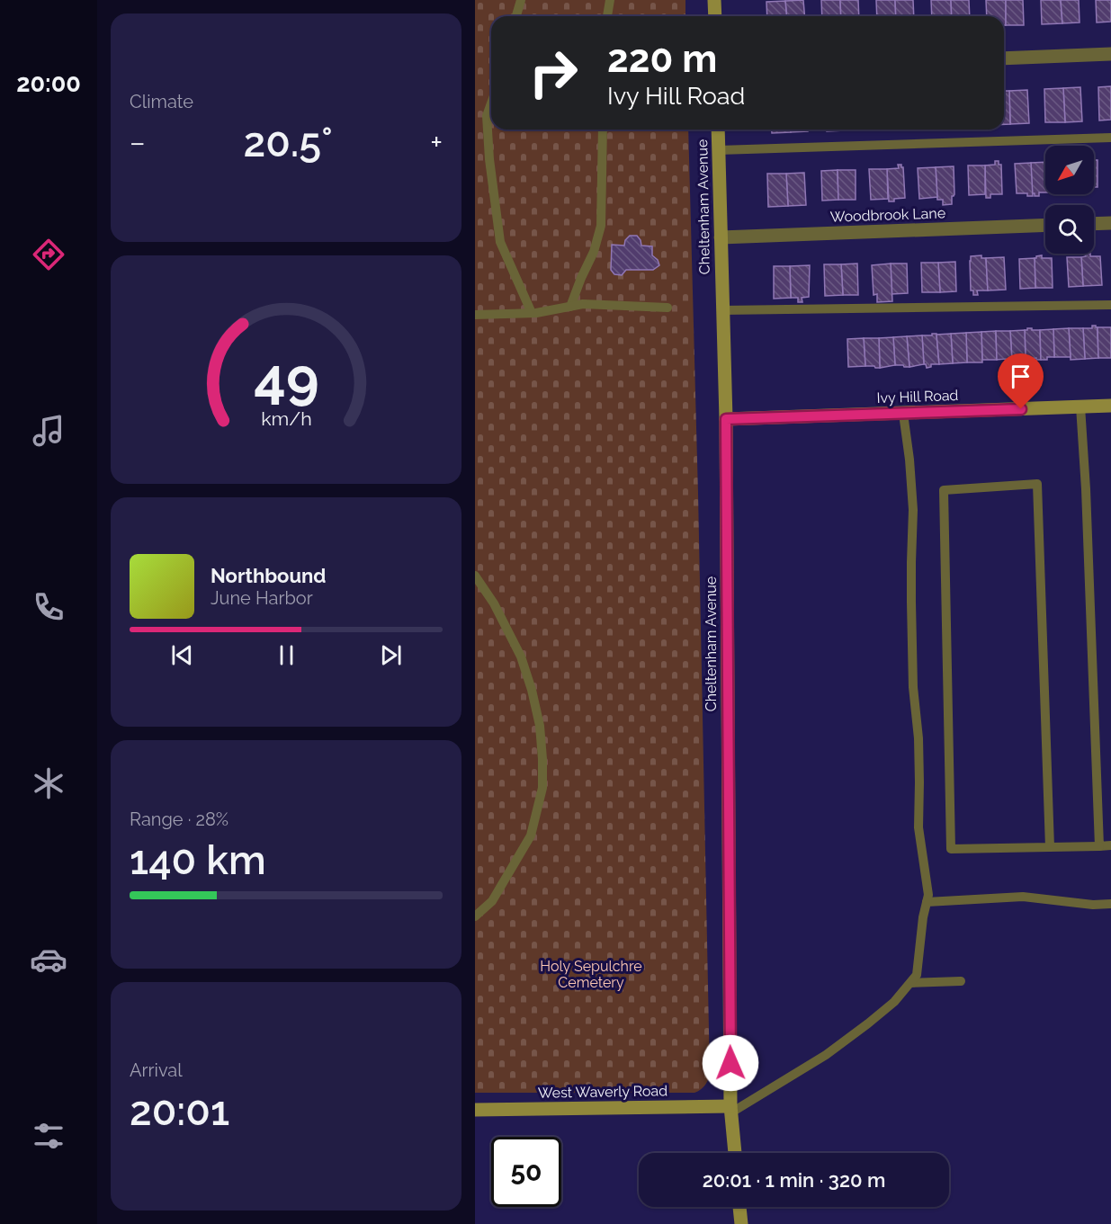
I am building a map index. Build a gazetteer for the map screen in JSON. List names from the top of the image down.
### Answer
{
  "streets": {
    "main road": ["Cheltenham Avenue", "Ivy Hill Road", "West Waverly Road"],
    "street": ["Woodbrook Lane"]
  },
  "crossings": [
    ["Cheltenham Avenue", "Woodbrook Lane"],
    ["Cheltenham Avenue", "Ivy Hill Road"],
    ["Cheltenham Avenue", "West Waverly Road"]
  ],
  "parks": ["Holy Sepulchre Cemetery"],
  "north": "bottom left",
  "page": {
    "tabs": "20:00",
    "tile": [
      "Climate",
      ["Range · 28%", "140 km"],
      ["Arrival", "20:01"]
    ],
    "turn": ["220 m", "Ivy Hill Road"],
    "heat": ["−", "20.5°", "+"],
    "song": ["Northbound", "June Harbor"],
    "limit": "50",
    "trip": "20:01 · 1 min · 320 m",
    "gauge": ["49", "km/h"]
  }
}
